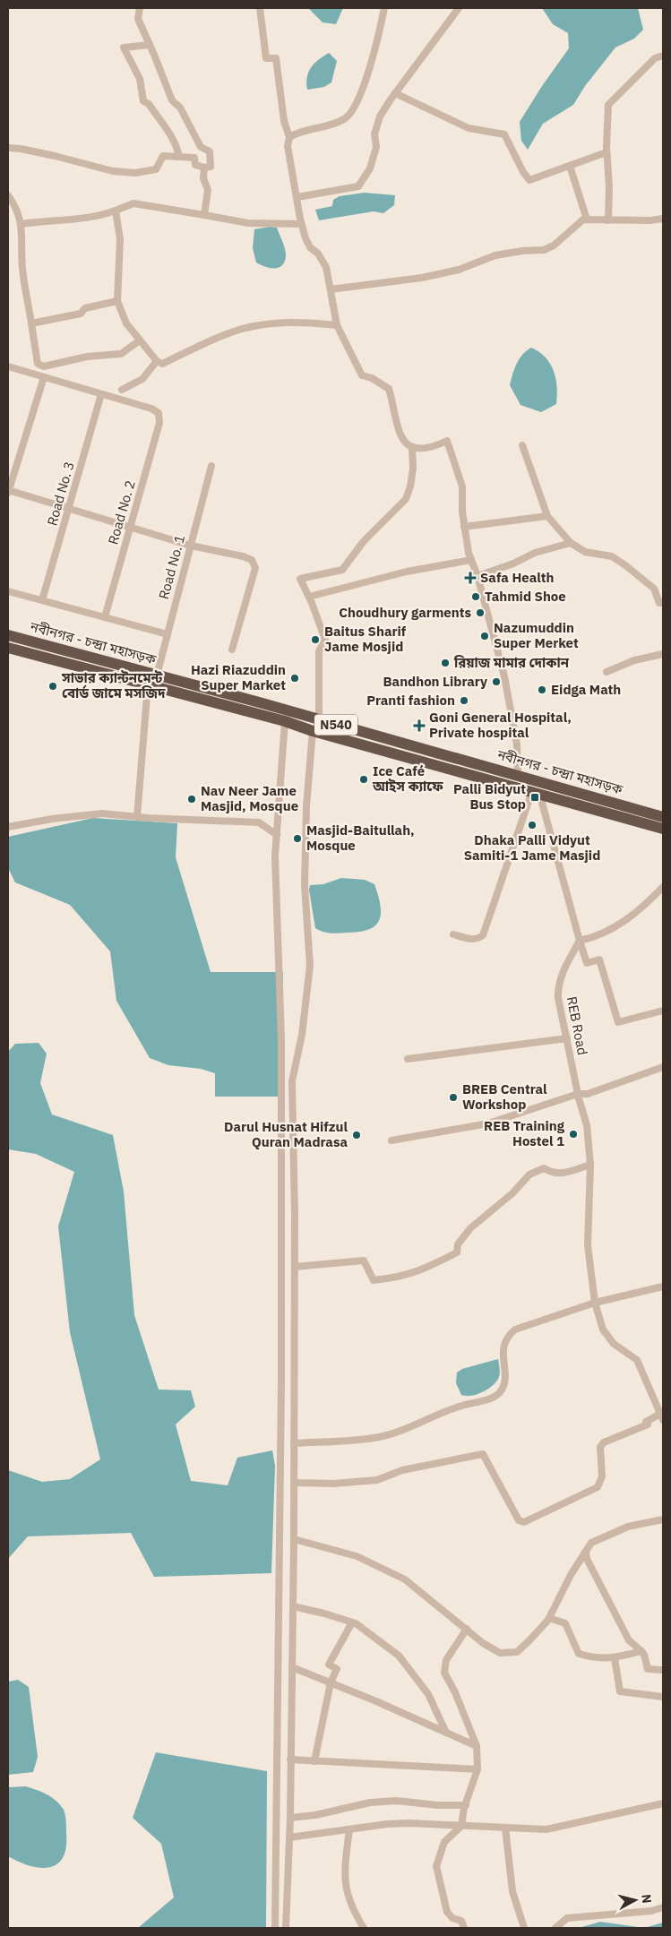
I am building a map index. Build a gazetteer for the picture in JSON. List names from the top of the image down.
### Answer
{
  "streets": {
    "highway": ["নবীনগর - চন্দ্রা মহাসড়ক", "N540"],
    "street": [
      "Road No. 3",
      "Road No. 2",
      "Road No. 1",
      "REB Road"
    ]
  },
  "crossings": [
    ["Road No. 3", "Road No. 2"],
    ["Road No. 1", "নবীনগর - চন্দ্রা মহাসড়ক"]
  ],
  "places": {
    "health": ["Safa Health", "Goni General Hospital, Private hospital"],
    "other": [
      "Tahmid Shoe",
      "Choudhury garments",
      "Nazumuddin Super Merket",
      "Baitus Sharif Jame Mosjid",
      "রিয়াজ মামার দোকান",
      "Hazi Riazuddin Super Market",
      "Bandhon Library",
      "সাভার ক্যান্টনমেন্ট বোর্ড জামে মসজিদ",
      "Eidga Math",
      "Pranti fashion",
      "Ice Café আইস ক্যাফে",
      "Nav Neer Jame Masjid, Mosque",
      "Dhaka Palli Vidyut Samiti-1 Jame Masjid",
      "Masjid-Baitullah, Mosque",
      "BREB Central Workshop",
      "REB Training Hostel 1",
      "Darul Husnat Hifzul Quran Madrasa"
    ],
    "transit": ["Palli Bidyut Bus Stop"]
  },
  "north": "right"
}
